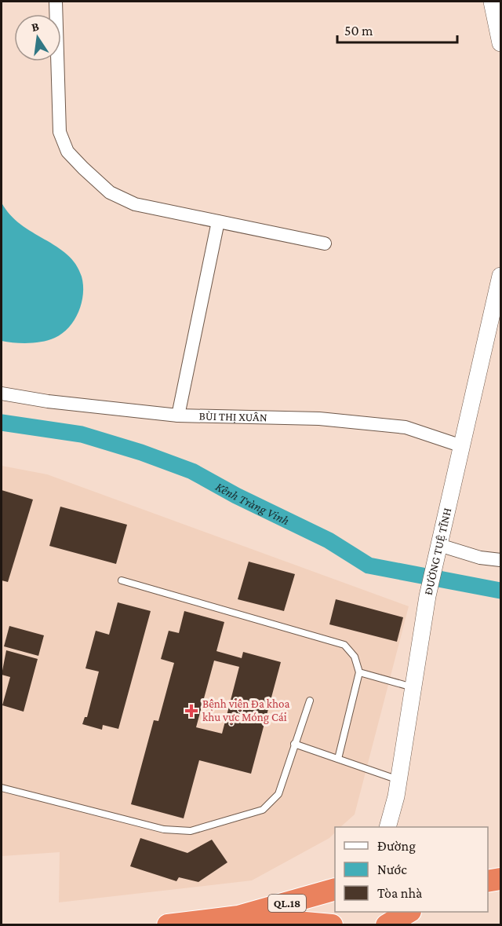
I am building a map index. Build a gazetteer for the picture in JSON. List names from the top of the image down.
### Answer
{
  "streets": {
    "highway": ["QL.18"],
    "street": ["BÙI THỊ XUÂN", "ĐƯỜNG TUỆ TĨNH"]
  },
  "crossings": [
    ["BÙI THỊ XUÂN", "ĐƯỜNG TUỆ TĨNH"]
  ],
  "water": ["Kênh Tràng Vinh"],
  "places": {
    "health": ["Bệnh viện Đa khoa khu vực Móng Cái"]
  },
  "legend": ["Đường", "Nước", "Tòa nhà"],
  "scale_bar": "50 m",
  "north": "top"
}
